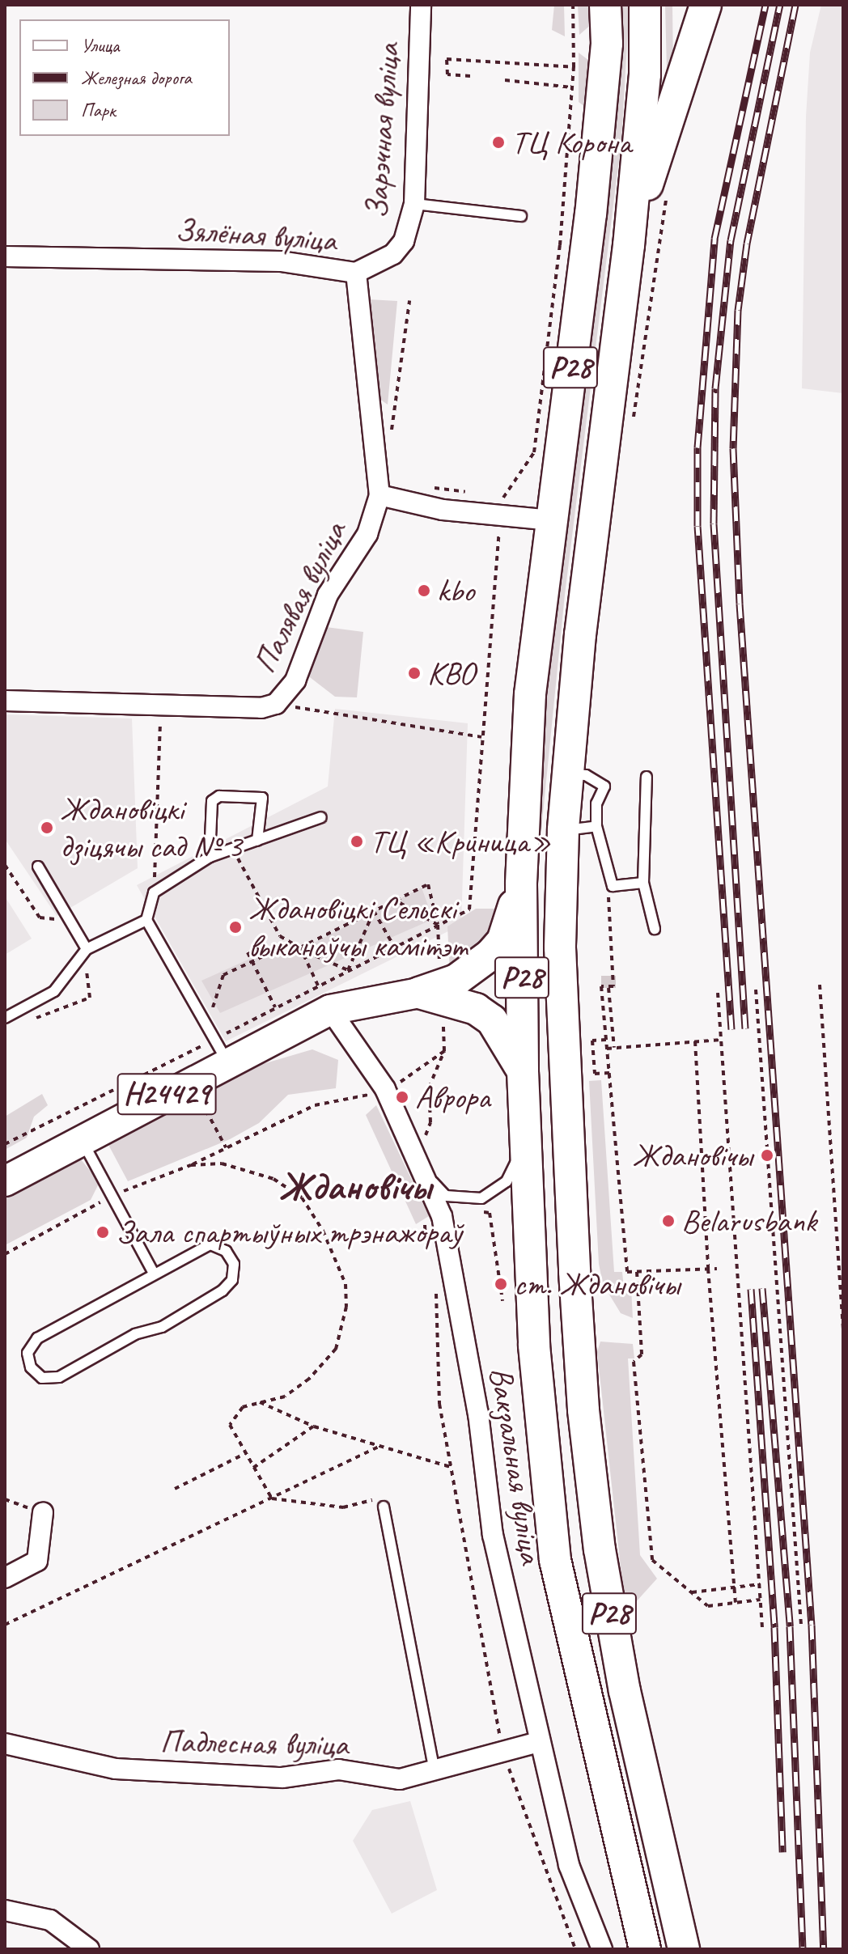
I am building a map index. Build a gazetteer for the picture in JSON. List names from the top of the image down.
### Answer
{
  "streets": {
    "highway": ["Р28", "Н24429"],
    "street": [
      "Зарэчная вуліца",
      "Зялёная вуліца",
      "Палявая вуліца",
      "Вакзальная вуліца",
      "Падлесная вуліца"
    ]
  },
  "crossings": [
    ["Зарэчная вуліца", "Зялёная вуліца"],
    ["Зялёная вуліца", "Палявая вуліца"],
    ["Р28", "Палявая вуліца"],
    ["Р28", "Н24429"],
    ["Н24429", "Вакзальная вуліца"],
    ["Вакзальная вуліца", "Падлесная вуліца"]
  ],
  "districts": ["Ждановічы"],
  "places": [
    "ТЦ Корона",
    "kbo",
    "КВО",
    "Ждановіцкі дзіцячы сад № 3",
    "ТЦ «Криница»",
    "Ждановіцкі Сельскі выканаўчы камітэт",
    "Аврора",
    "Ждановічы",
    "Belarusbank",
    "Зала спартыўных трэнажораў",
    "ст. Ждановічы"
  ],
  "legend": ["Улица", "Железная дорога", "Парк"]
}
